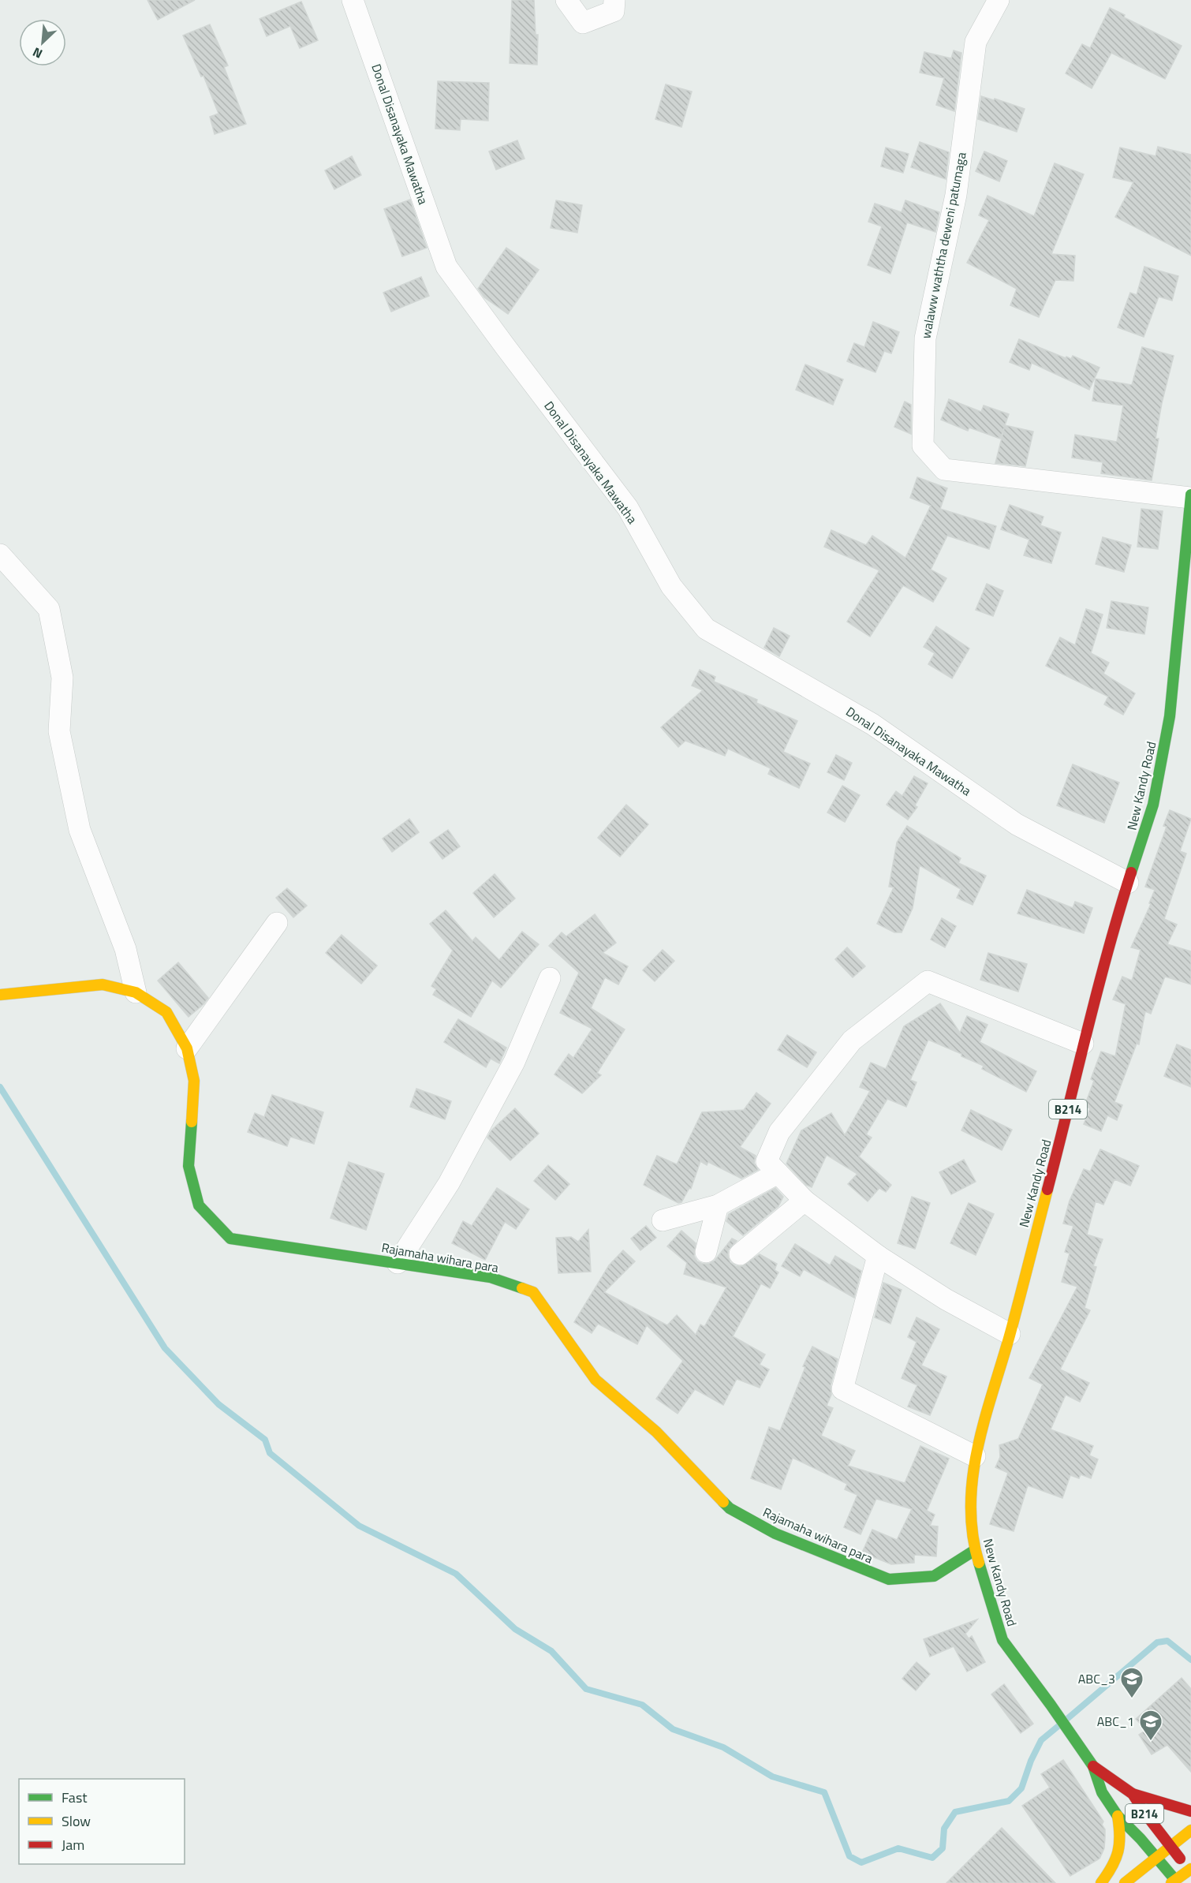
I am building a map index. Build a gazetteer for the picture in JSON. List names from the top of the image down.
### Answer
{
  "streets": {
    "main road": ["New Kandy Road", "B214", "Rajamaha wihara para"],
    "street": ["Donal Disanayaka Mawatha", "walaww waththa deweni patumaga"]
  },
  "crossings": [
    ["Donal Disanayaka Mawatha", "New Kandy Road"],
    ["walaww waththa deweni patumaga", "New Kandy Road"],
    ["New Kandy Road", "Rajamaha wihara para"]
  ],
  "places": {
    "school or university": ["ABC_3", "ABC_1"]
  },
  "legend": ["Fast", "Slow", "Jam"],
  "north": "bottom left"
}
